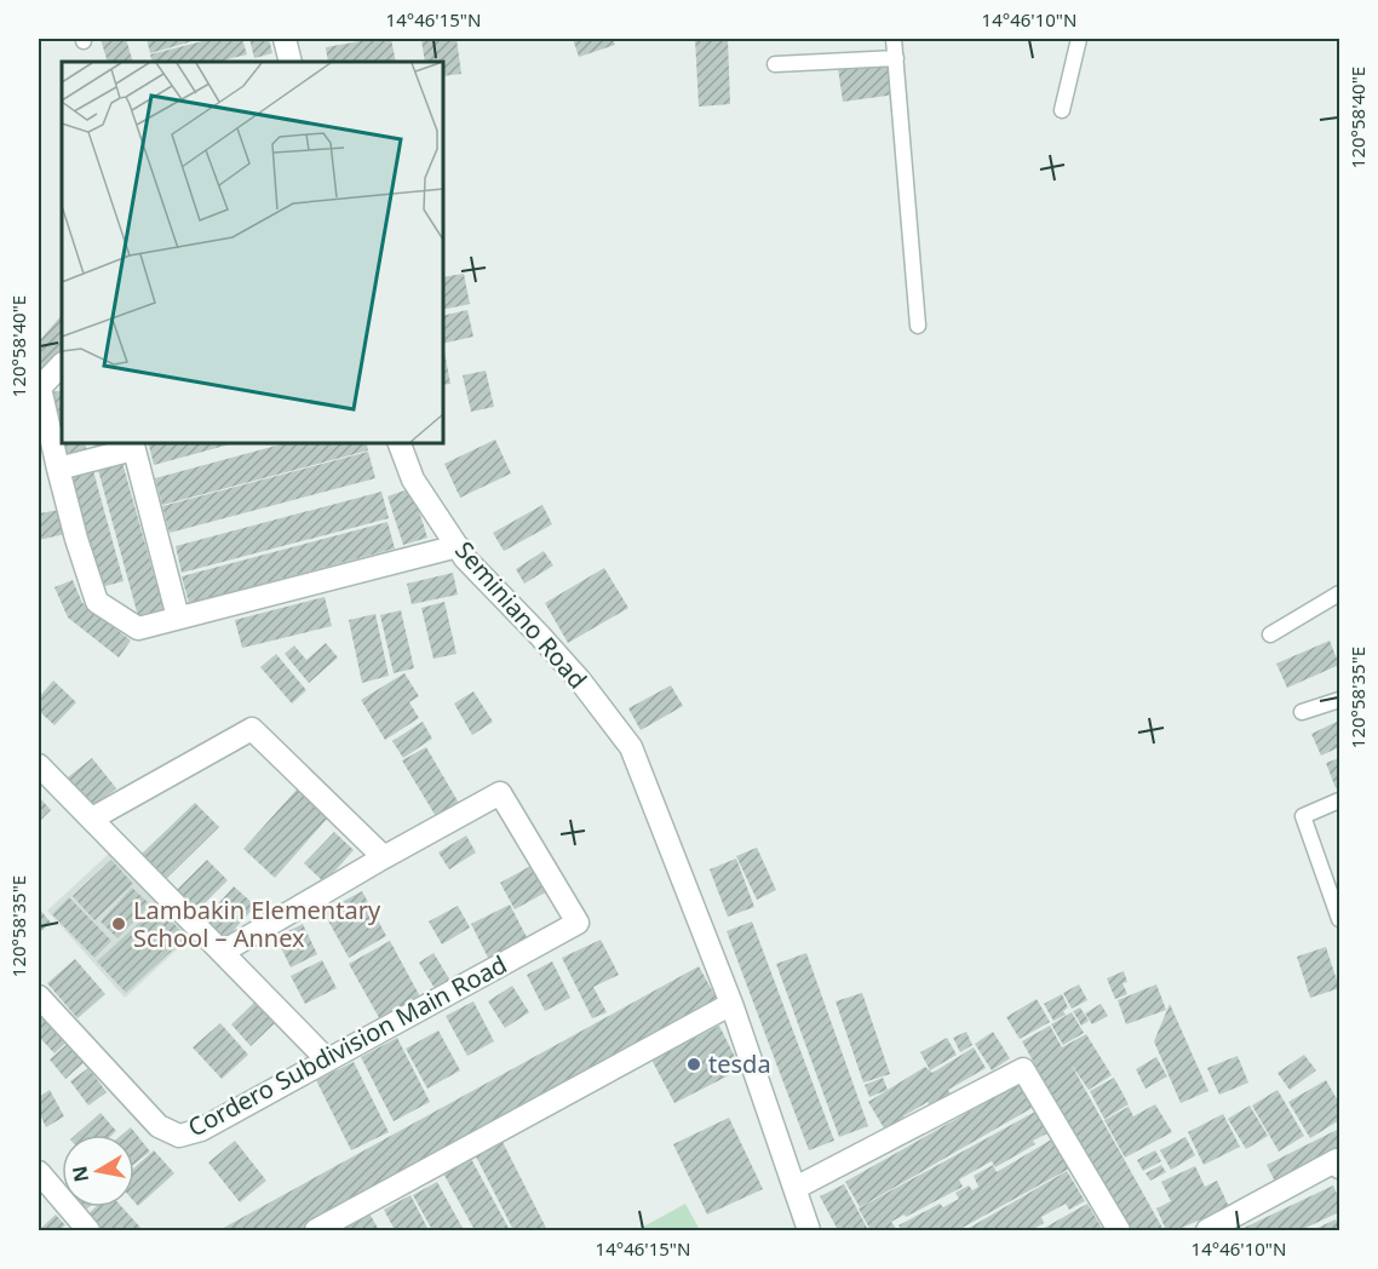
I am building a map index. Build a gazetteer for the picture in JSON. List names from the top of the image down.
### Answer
{
  "streets": {
    "street": ["Seminiano Road", "Cordero Subdivision Main Road"]
  },
  "places": ["Lambakin Elementary School – Annex", "tesda"],
  "north": "left",
  "coordinates": [
    "14°46'15\"N",
    "14°46'10\"N",
    "120°58'40\"E",
    "120°58'35\"E"
  ]
}
